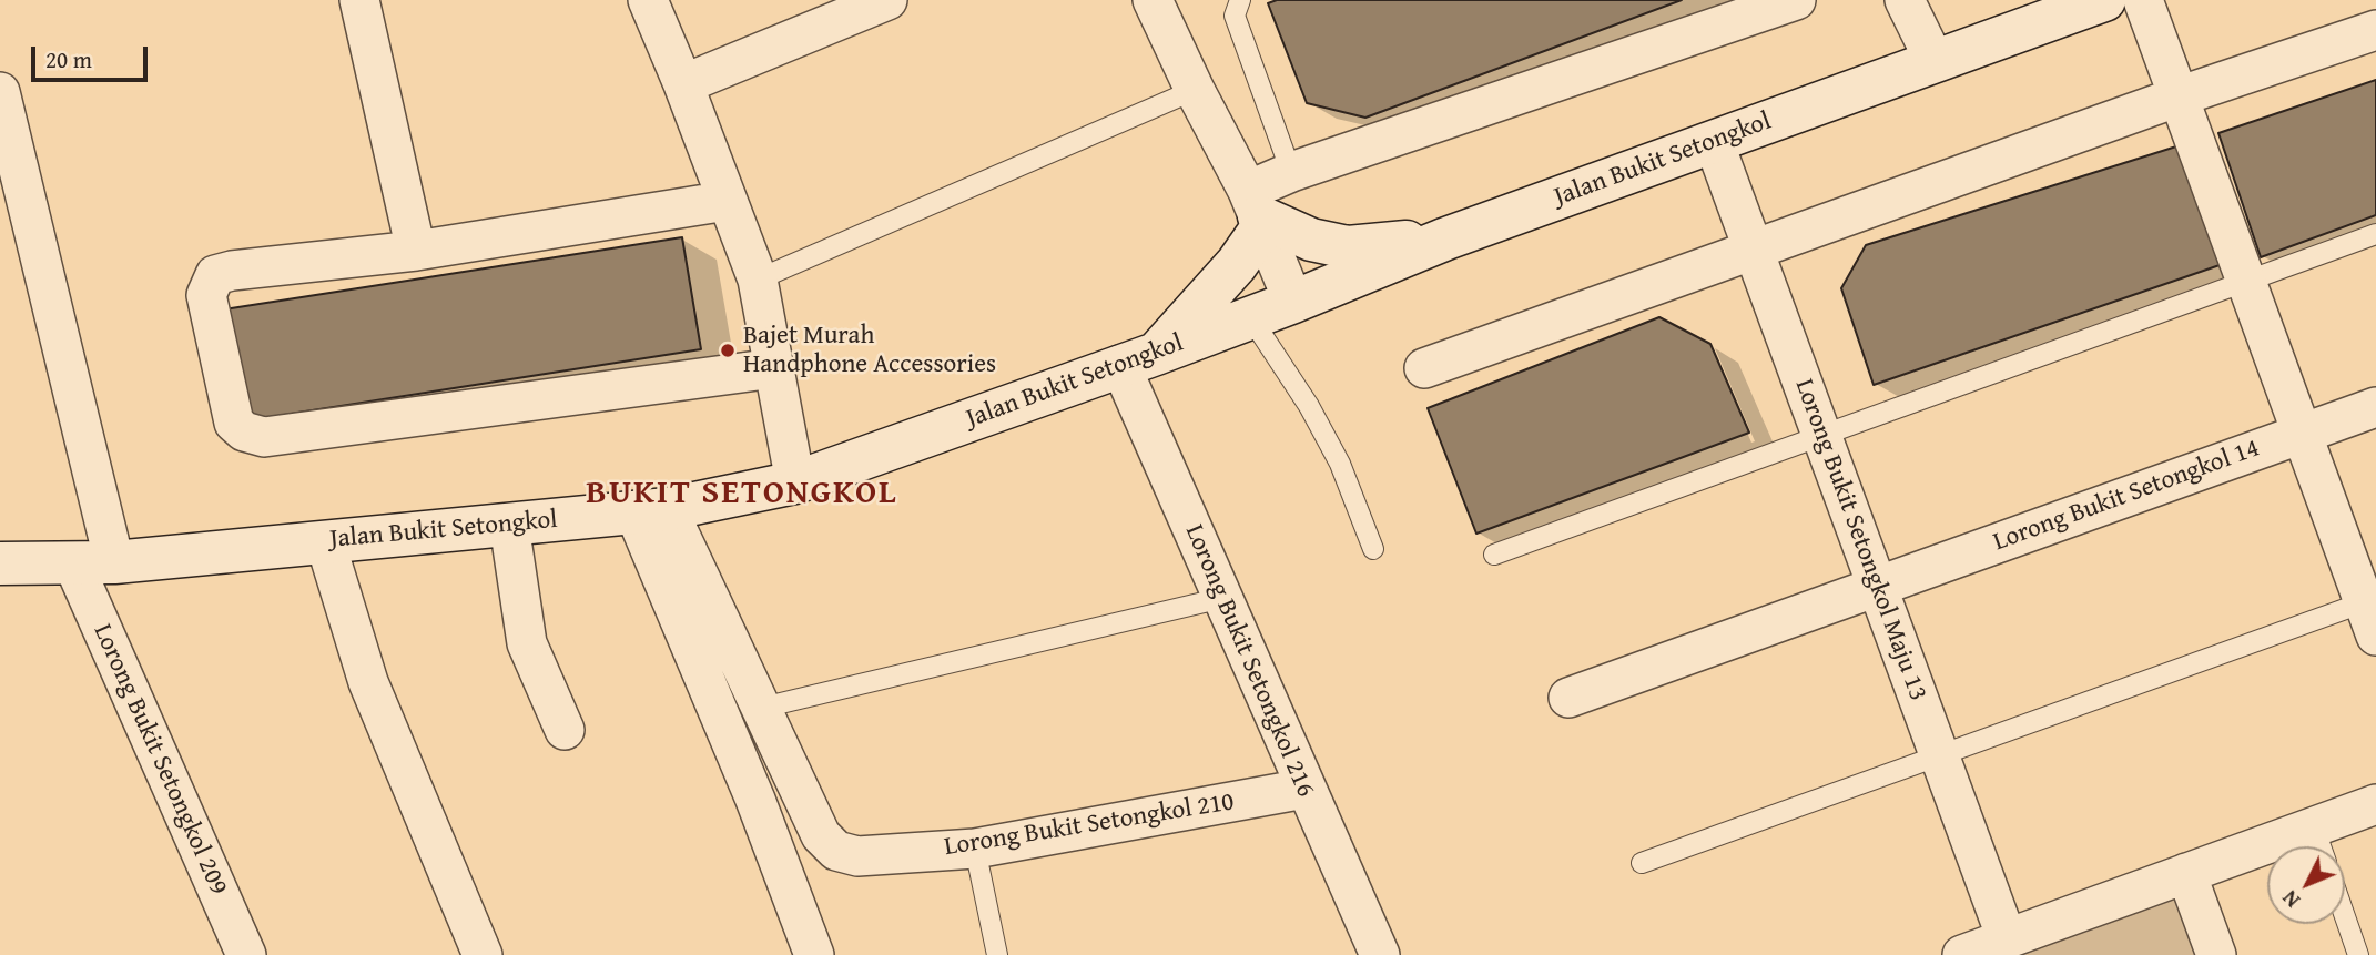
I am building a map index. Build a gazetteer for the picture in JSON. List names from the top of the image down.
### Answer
{
  "streets": {
    "street": [
      "Jalan Bukit Setongkol",
      "Lorong Bukit Setongkol 14",
      "Lorong Bukit Setongkol Maju 13",
      "Lorong Bukit Setongkol 216",
      "Lorong Bukit Setongkol 209",
      "Lorong Bukit Setongkol 210"
    ]
  },
  "crossings": [
    ["Jalan Bukit Setongkol", "Lorong Bukit Setongkol Maju 13"],
    ["Jalan Bukit Setongkol", "Lorong Bukit Setongkol 216"],
    ["Jalan Bukit Setongkol", "Lorong Bukit Setongkol 209"],
    ["Jalan Bukit Setongkol", "Lorong Bukit Setongkol 210"],
    ["Lorong Bukit Setongkol 14", "Lorong Bukit Setongkol Maju 13"],
    ["Lorong Bukit Setongkol 216", "Lorong Bukit Setongkol 210"]
  ],
  "districts": ["BUKIT SETONGKOL"],
  "places": ["Bajet Murah Handphone Accessories"],
  "scale_bar": "20 m",
  "north": "bottom left"
}
